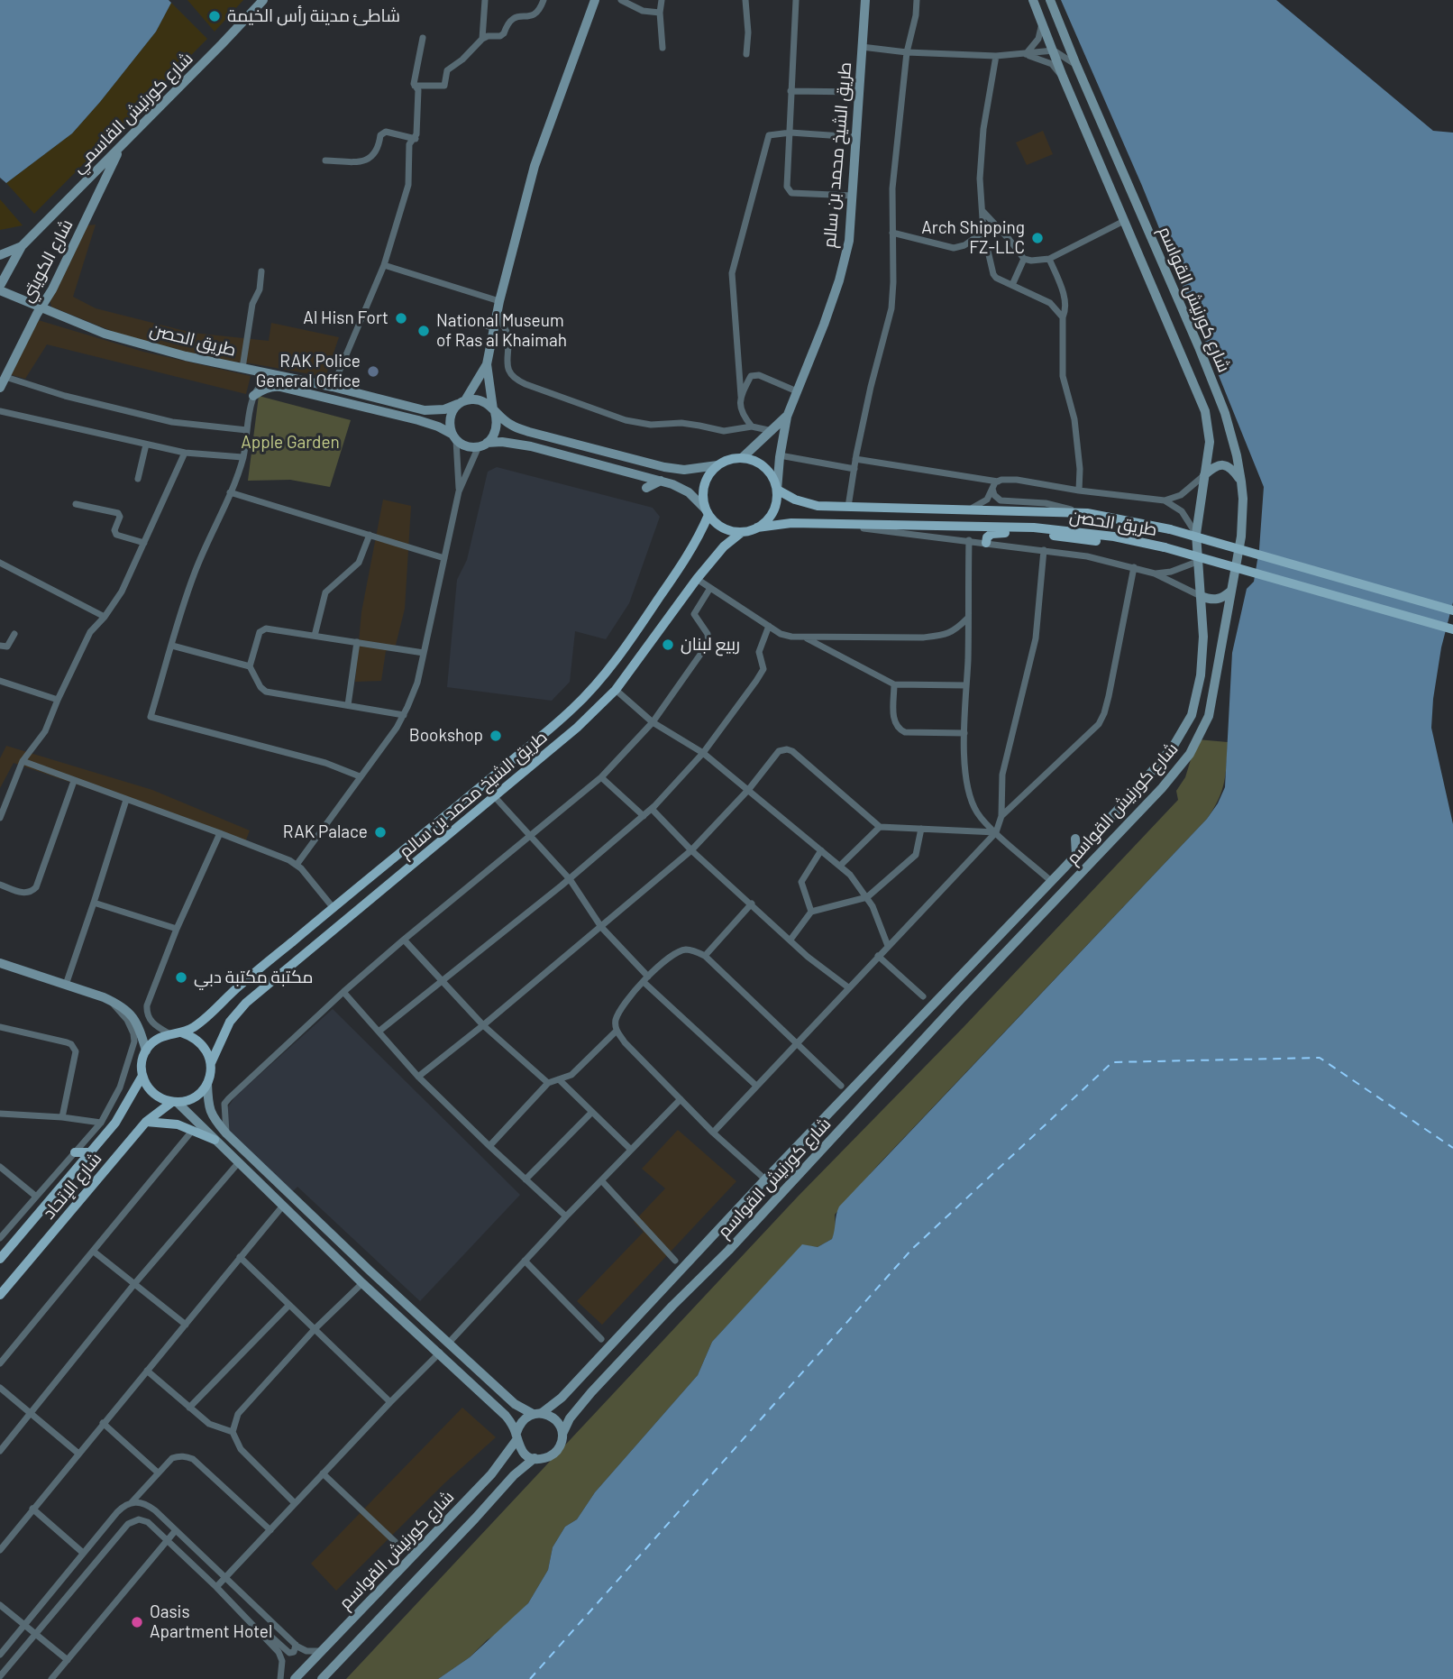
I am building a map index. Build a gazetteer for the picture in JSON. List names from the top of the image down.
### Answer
{
  "streets": {
    "main road": [
      "شارع كورنيش القاسمي",
      "طريق الشيخ محمد بن سالم",
      "شارع الكويتي",
      "شارع كورنيش القواسم",
      "طريق الحصن",
      "شارع الإتحاد"
    ]
  },
  "crossings": [
    ["شارع كورنيش القاسمي", "شارع الكويتي"],
    ["شارع كورنيش القاسمي", "طريق الحصن"],
    ["طريق الشيخ محمد بن سالم", "طريق الحصن"],
    ["طريق الشيخ محمد بن سالم", "شارع الإتحاد"],
    ["شارع الكويتي", "طريق الحصن"]
  ],
  "parks": ["Apple Garden"],
  "places": [
    "شاطئ مدينة رأس الخيمة",
    "Arch Shipping FZ-LLC",
    "Al Hisn Fort",
    "National Museum of Ras al Khaimah",
    "RAK Police General Office",
    "ربيع لبنان",
    "Bookshop",
    "RAK Palace",
    "مكتبة مكتبة دبي",
    "Oasis Apartment Hotel"
  ]
}
